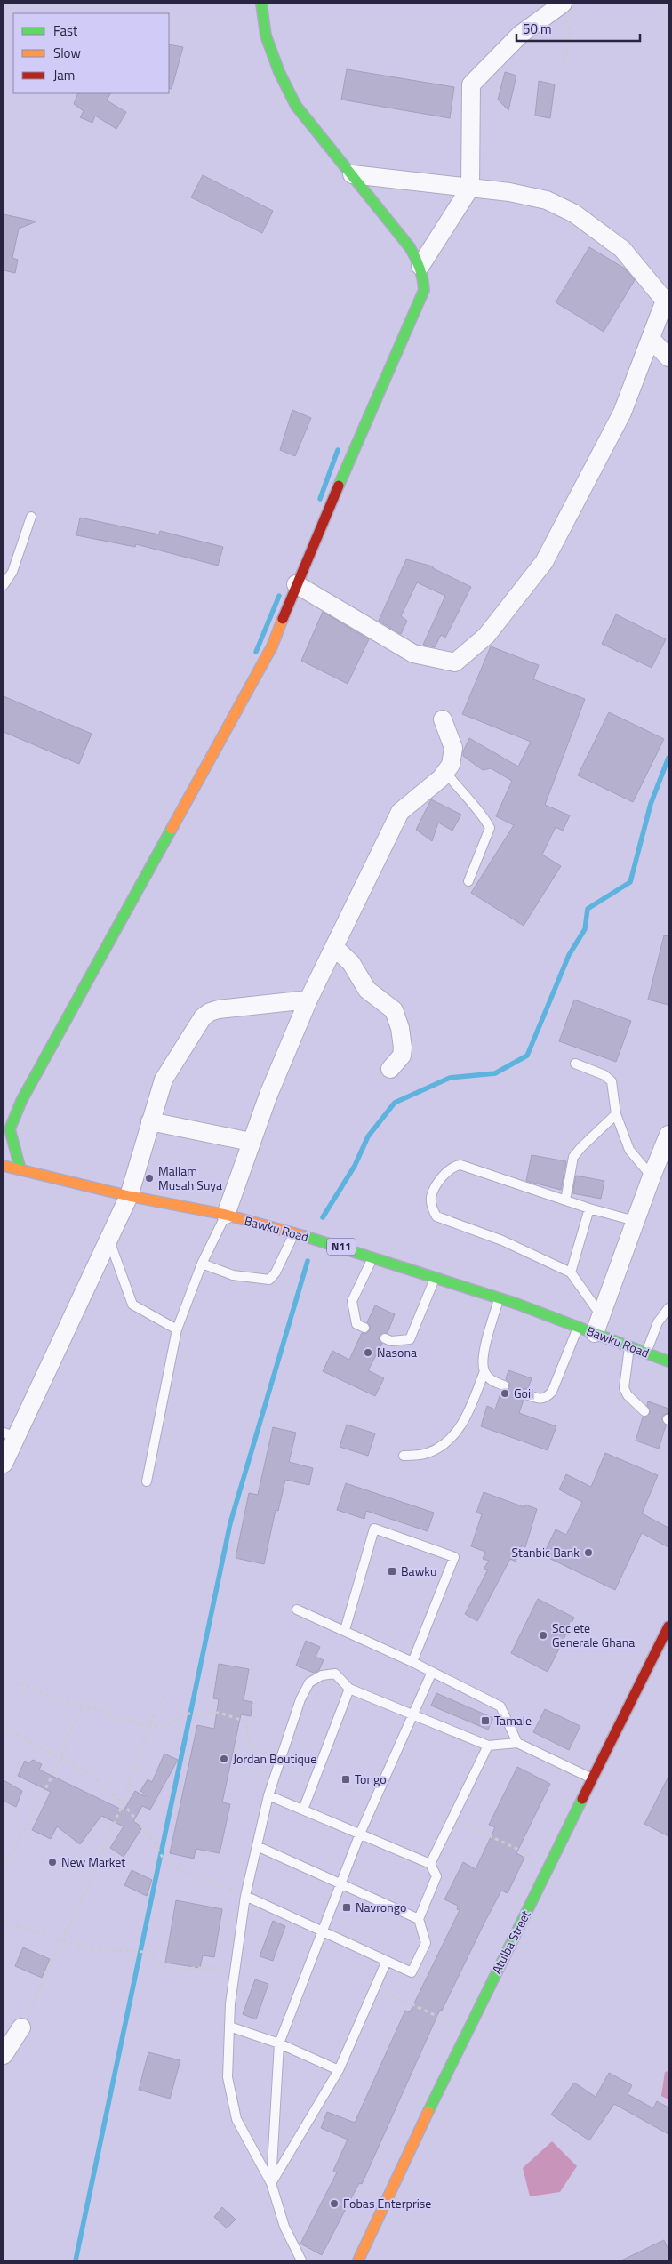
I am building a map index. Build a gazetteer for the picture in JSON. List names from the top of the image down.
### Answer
{
  "streets": {
    "main road": ["Bawku Road", "N11", "Atulba Street"]
  },
  "places": {
    "other": [
      "Mallam Musah Suya",
      "Nasona",
      "Goil",
      "Stanbic Bank",
      "Societe Generale Ghana",
      "Jordan Boutique",
      "New Market",
      "Fobas Enterprise"
    ],
    "transit": [
      "Bawku",
      "Tamale",
      "Tongo",
      "Navrongo"
    ]
  },
  "legend": ["Fast", "Slow", "Jam"],
  "scale_bar": "50 m"
}
